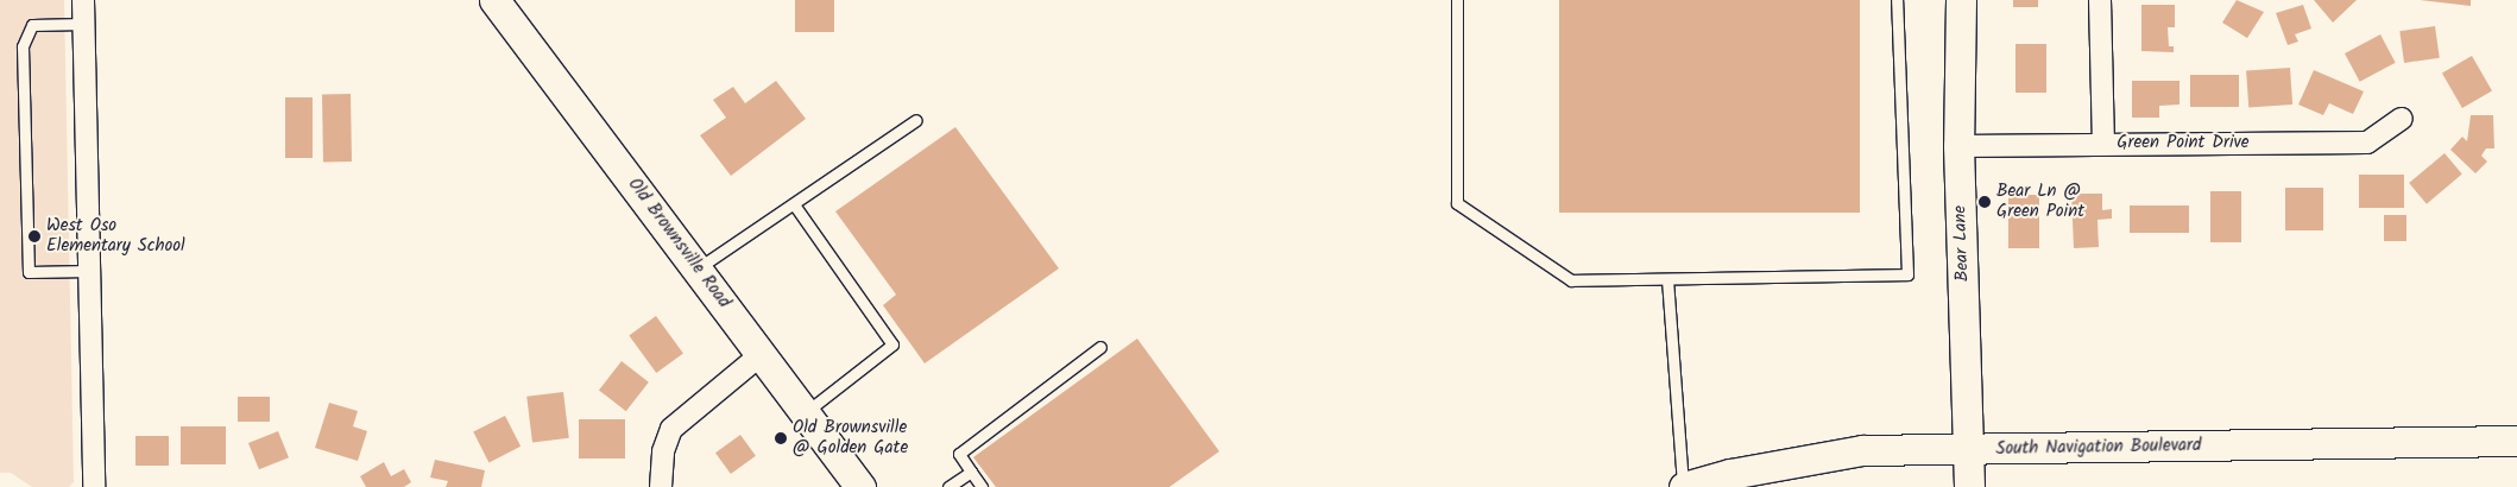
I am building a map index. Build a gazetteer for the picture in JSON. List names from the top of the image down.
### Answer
{
  "streets": {
    "street": [
      "Green Point Drive",
      "Old Brownsville Road",
      "Bear Lane",
      "South Navigation Boulevard"
    ]
  },
  "crossings": [
    ["Green Point Drive", "Bear Lane"],
    ["Bear Lane", "South Navigation Boulevard"]
  ],
  "places": ["Bear Ln @ Green Point", "West Oso Elementary School", "Old Brownsville @ Golden Gate"]
}
